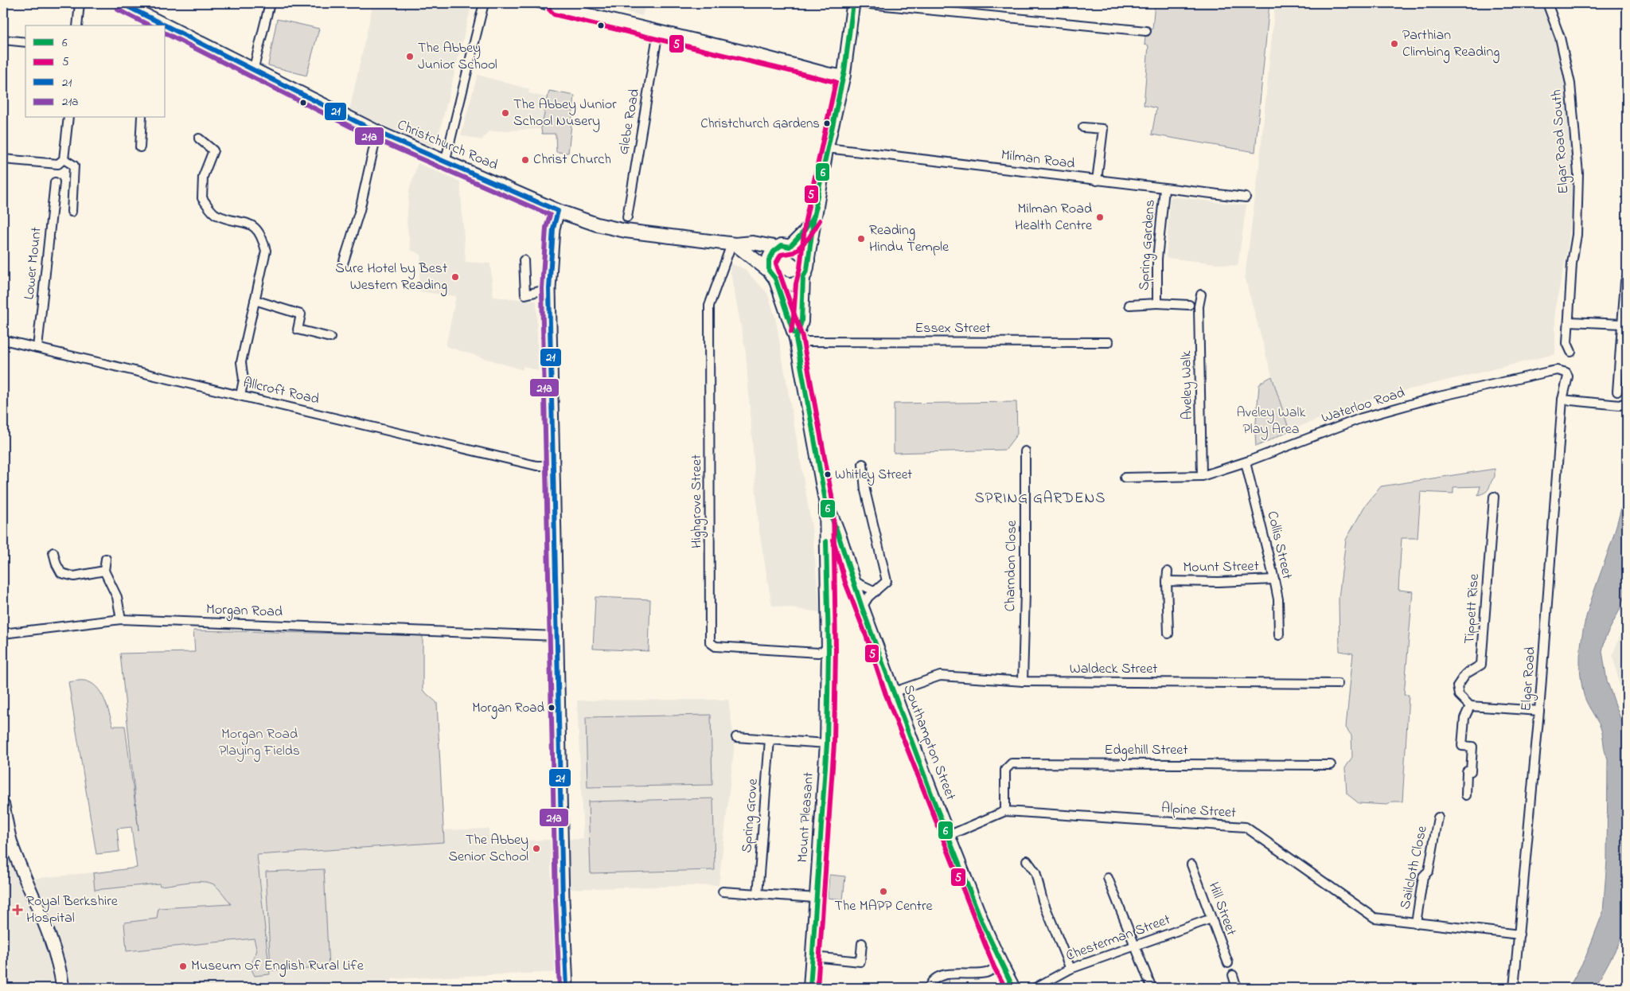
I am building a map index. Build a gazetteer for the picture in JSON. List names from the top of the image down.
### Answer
{
  "streets": {
    "main road": ["Christchurch Road", "Southampton Street", "Mount Pleasant"],
    "street": [
      "Glebe Road",
      "Elgar Road South",
      "Milman Road",
      "Spring Gardens",
      "Lower Mount",
      "Essex Street",
      "Aveley Walk",
      "Allcroft Road",
      "Waterloo Road",
      "Highgrove Street",
      "Collis Street",
      "Charndon Close",
      "Mount Street",
      "Tippett Rise",
      "Morgan Road",
      "Waldeck Street",
      "Elgar Road",
      "Edgehill Street",
      "Alpine Street",
      "Spring Grove",
      "Sailcloth Close",
      "Hill Street",
      "Chesterman Street"
    ]
  },
  "crossings": [
    ["Christchurch Road", "Highgrove Street"],
    ["Milman Road", "Spring Gardens"],
    ["Lower Mount", "Allcroft Road"],
    ["Aveley Walk", "Waterloo Road"],
    ["Waterloo Road", "Collis Street"],
    ["Waterloo Road", "Elgar Road"],
    ["Highgrove Street", "Mount Pleasant"],
    ["Collis Street", "Mount Street"],
    ["Charndon Close", "Waldeck Street"],
    ["Waldeck Street", "Southampton Street"],
    ["Elgar Road", "Alpine Street"],
    ["Southampton Street", "Alpine Street"],
    ["Edgehill Street", "Alpine Street"],
    ["Alpine Street", "Sailcloth Close"],
    ["Hill Street", "Chesterman Street"]
  ],
  "districts": ["SPRING GARDENS"],
  "parks": ["Aveley Walk Play Area", "Morgan Road Playing Fields"],
  "places": {
    "other": [
      "Parthian Climbing Reading",
      "The Abbey Junior School",
      "The Abbey Junior School Nusery",
      "Christchurch Gardens",
      "Christ Church",
      "Milman Road Health Centre",
      "Reading Hindu Temple",
      "Sure Hotel by Best Western Reading",
      "Whitley Street",
      "Morgan Road",
      "The Abbey Senior School",
      "The MAPP Centre",
      "Museum Of English Rural Life"
    ],
    "health": ["Royal Berkshire Hospital"]
  },
  "lines": [
    "transit line 6",
    "transit line 5",
    "transit line 21",
    "transit line 21a"
  ],
  "legend": [
    "6",
    "5",
    "21",
    "21a"
  ]
}
